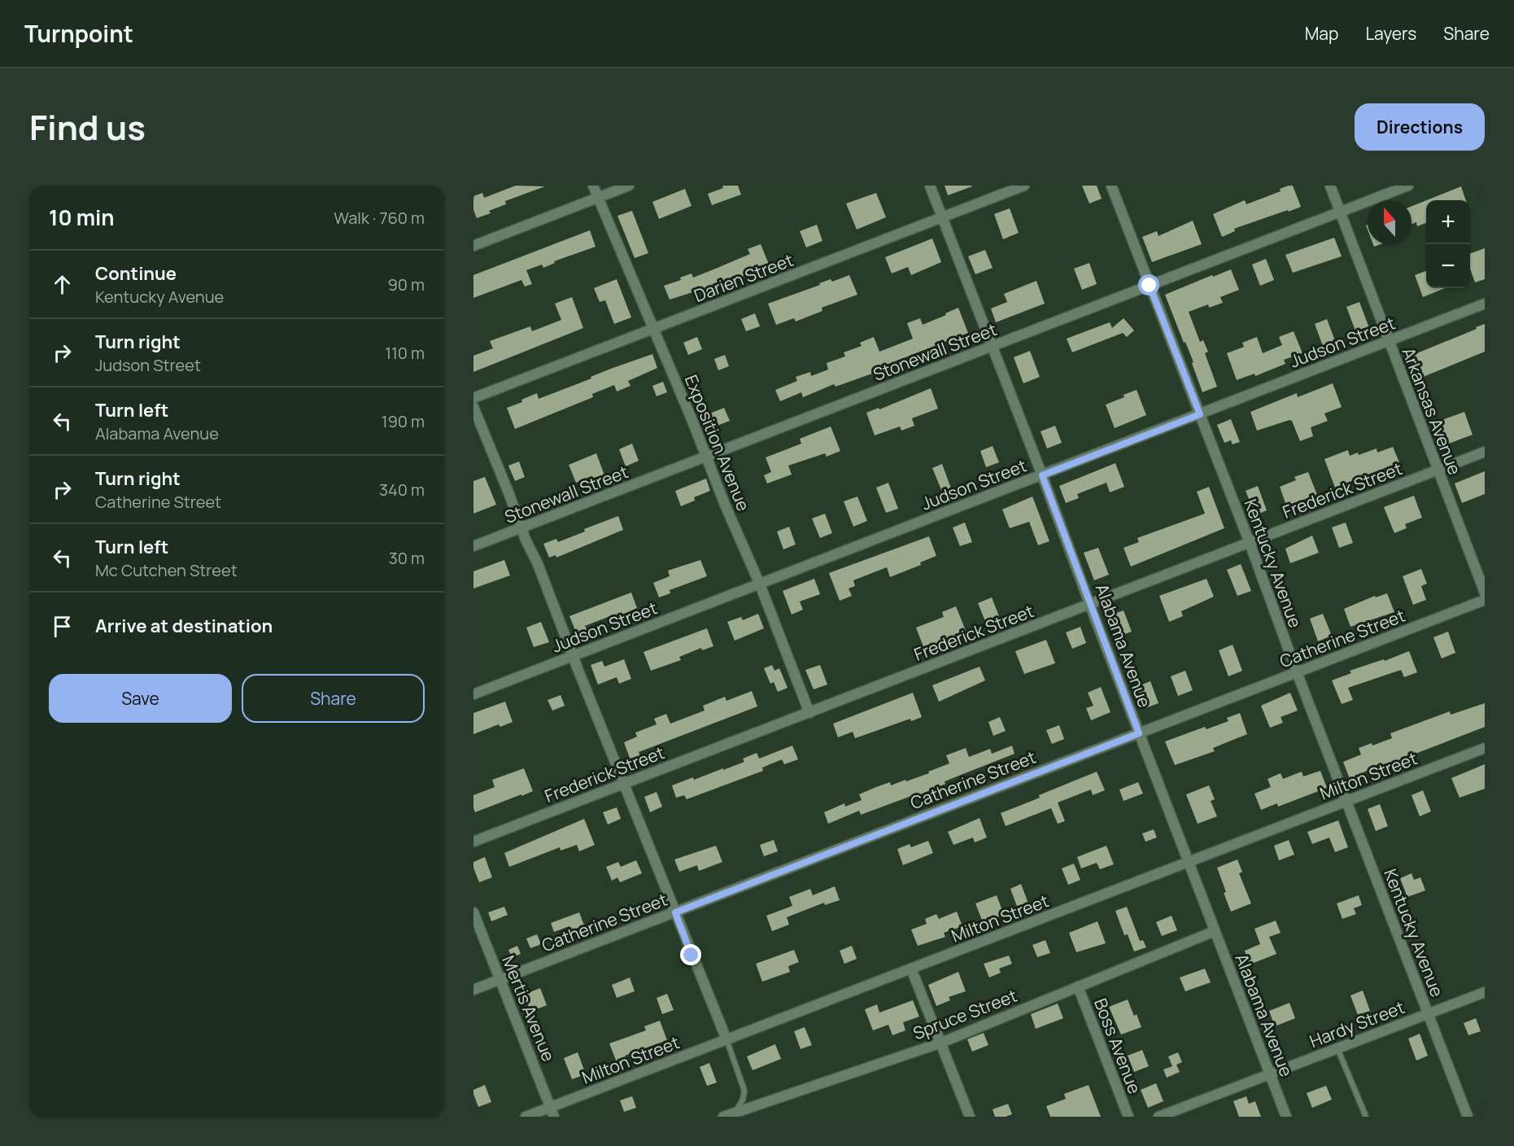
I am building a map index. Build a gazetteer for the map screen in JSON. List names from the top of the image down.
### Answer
{
  "streets": {
    "street": [
      "Darien Street",
      "Judson Street",
      "Stonewall Street",
      "Arkansas Avenue",
      "Exposition Avenue",
      "Frederick Street",
      "Kentucky Avenue",
      "Catherine Street",
      "Alabama Avenue",
      "Milton Street",
      "Mertis Avenue",
      "Spruce Street",
      "Hardy Street",
      "Boss Avenue"
    ]
  },
  "crossings": [
    ["Darien Street", "Exposition Avenue"],
    ["Darien Street", "Alabama Avenue"],
    ["Judson Street", "Arkansas Avenue"],
    ["Judson Street", "Exposition Avenue"],
    ["Judson Street", "Kentucky Avenue"],
    ["Judson Street", "Alabama Avenue"],
    ["Stonewall Street", "Arkansas Avenue"],
    ["Stonewall Street", "Exposition Avenue"],
    ["Stonewall Street", "Kentucky Avenue"],
    ["Stonewall Street", "Alabama Avenue"],
    ["Arkansas Avenue", "Frederick Street"],
    ["Exposition Avenue", "Frederick Street"],
    ["Frederick Street", "Kentucky Avenue"],
    ["Frederick Street", "Alabama Avenue"],
    ["Kentucky Avenue", "Catherine Street"],
    ["Kentucky Avenue", "Milton Street"],
    ["Kentucky Avenue", "Hardy Street"],
    ["Catherine Street", "Alabama Avenue"],
    ["Catherine Street", "Mertis Avenue"],
    ["Alabama Avenue", "Milton Street"],
    ["Alabama Avenue", "Spruce Street"],
    ["Alabama Avenue", "Hardy Street"],
    ["Milton Street", "Mertis Avenue"],
    ["Spruce Street", "Boss Avenue"]
  ],
  "north": "top",
  "page": {
    "header": "Turnpoint",
    "nav": ["Map", "Layers", "Share"],
    "title": "Find us",
    "buttons": [
      "Directions",
      ["Save", "Share"]
    ],
    "heading": ["10 min", "Walk · 760 m"],
    "map_buttons": ["+", "−"],
    "list": [
      ["Continue", "Kentucky Avenue", "90 m"],
      ["Turn right", "Judson Street", "110 m"],
      ["Turn left", "Alabama Avenue", "190 m"],
      ["Turn right", "Catherine Street", "340 m"],
      ["Turn left", "Mc Cutchen Street", "30 m"],
      "Arrive at destination"
    ]
  }
}
